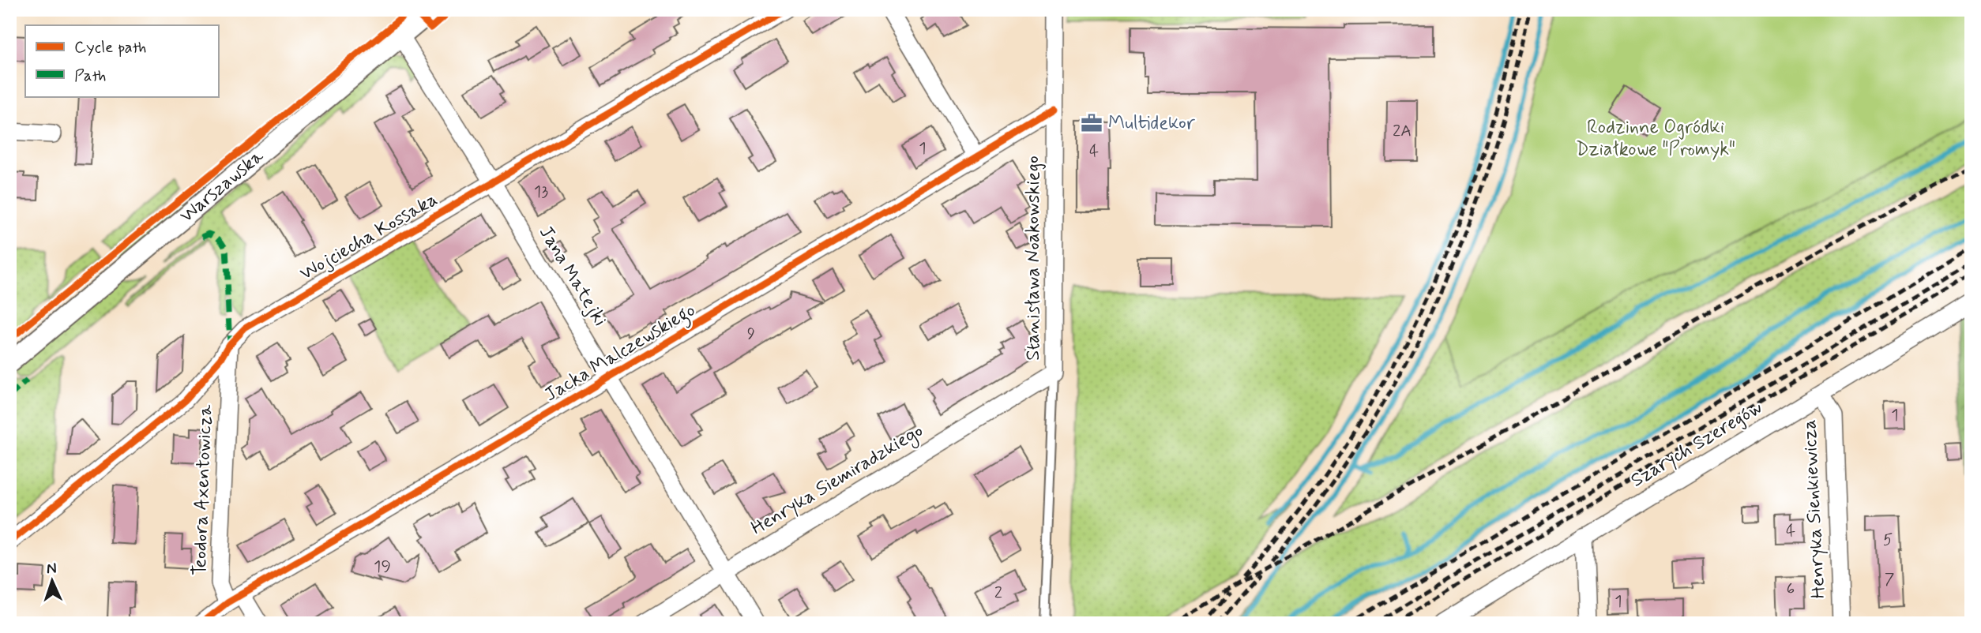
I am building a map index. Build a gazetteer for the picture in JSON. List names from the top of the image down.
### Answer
{
  "streets": {
    "street": [
      "Warszawska",
      "Wojciecha Kossaka",
      "Stanisława Noakowskiego",
      "Jana Matejki",
      "Jacka Malczewskiego",
      "Szarych Szeregów",
      "Henryka Siemiradzkiego",
      "Teodora Axentowicza",
      "Henryka Sienkiewicza"
    ]
  },
  "crossings": [
    ["Warszawska", "Jana Matejki"],
    ["Wojciecha Kossaka", "Jana Matejki"],
    ["Wojciecha Kossaka", "Teodora Axentowicza"],
    ["Stanisława Noakowskiego", "Jacka Malczewskiego"],
    ["Stanisława Noakowskiego", "Henryka Siemiradzkiego"],
    ["Jana Matejki", "Jacka Malczewskiego"],
    ["Jana Matejki", "Henryka Siemiradzkiego"],
    ["Jacka Malczewskiego", "Teodora Axentowicza"],
    ["Szarych Szeregów", "Henryka Sienkiewicza"]
  ],
  "parks": ["Rodzinne Ogródki Działkowe \"Promyk\""],
  "places": {
    "office": ["Multidekor"]
  },
  "house_numbers": [
    "2A",
    "1",
    "4",
    "13",
    "9",
    "1",
    "4",
    "5",
    "19",
    "7",
    "6",
    "2",
    "1"
  ],
  "legend": ["Cycle path", "Path"],
  "north": "top"
}
